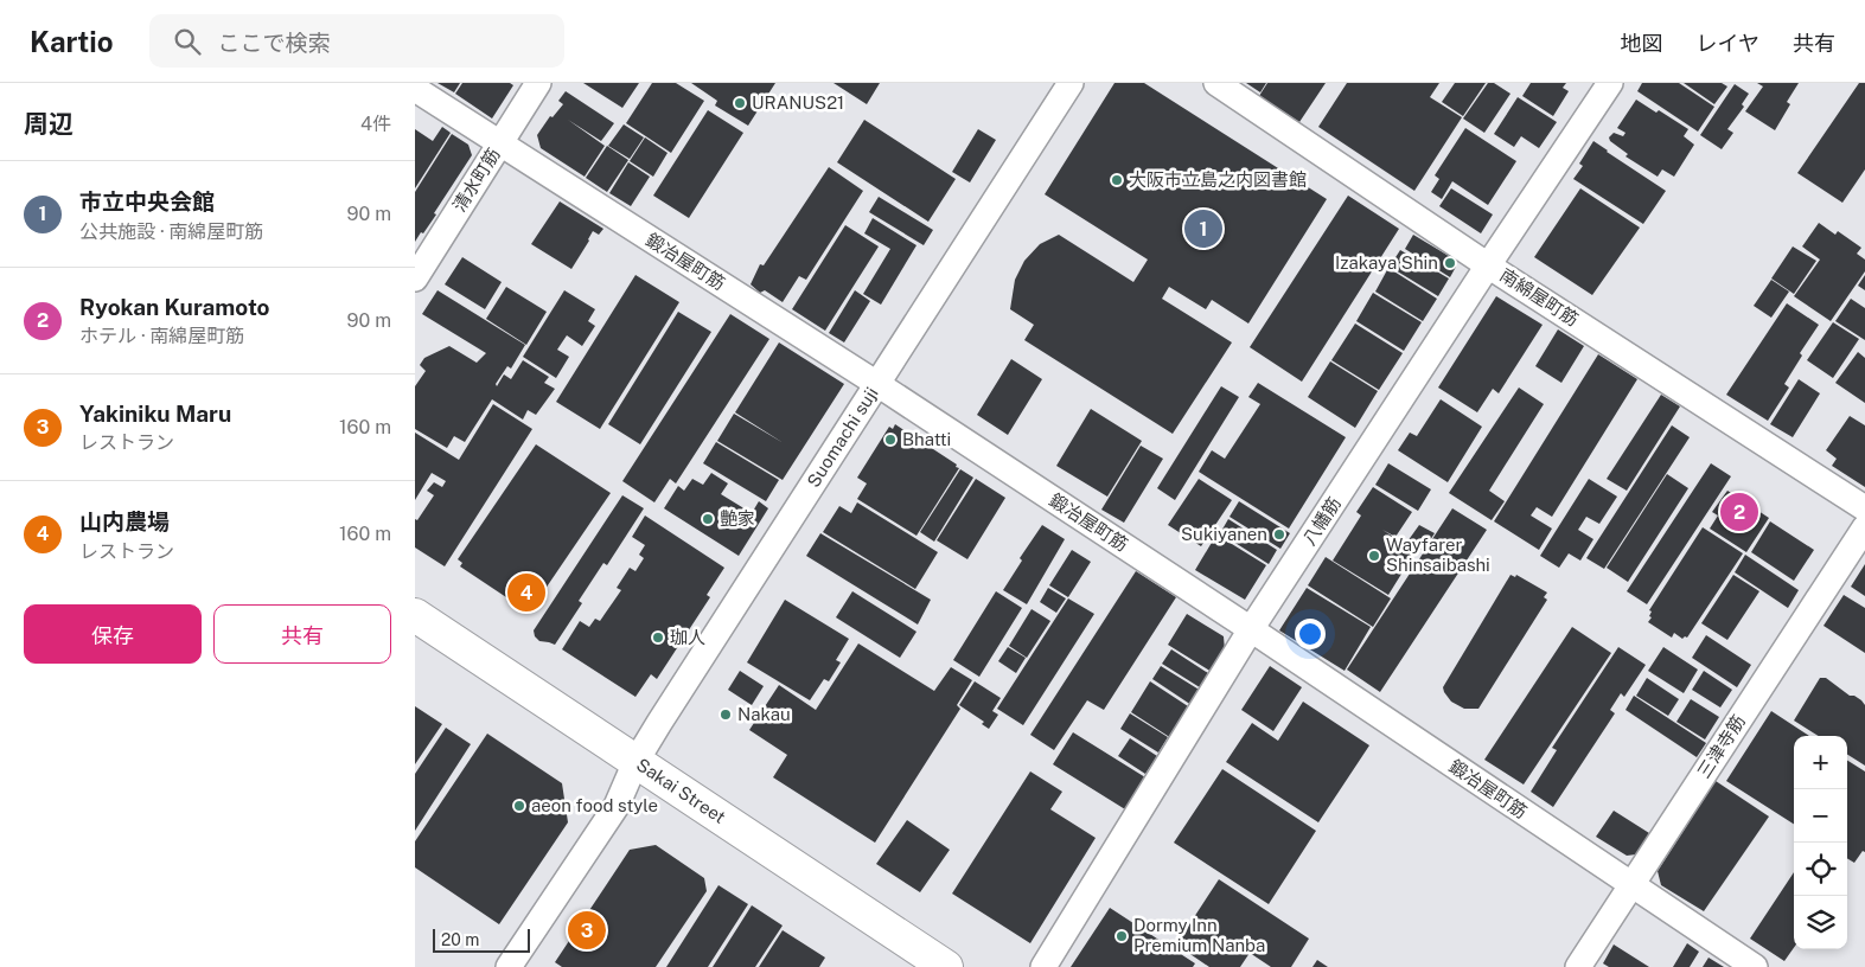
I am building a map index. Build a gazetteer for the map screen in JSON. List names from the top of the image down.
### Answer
{
  "streets": {
    "main road": ["Sakai Street"],
    "street": [
      "清水町筋",
      "鍛冶屋町筋",
      "南綿屋町筋",
      "Suomachi suji",
      "八幡筋",
      "三津寺筋"
    ]
  },
  "crossings": [
    ["清水町筋", "鍛冶屋町筋"],
    ["鍛冶屋町筋", "Suomachi suji"],
    ["鍛冶屋町筋", "八幡筋"],
    ["鍛冶屋町筋", "三津寺筋"],
    ["南綿屋町筋", "八幡筋"],
    ["Suomachi suji", "Sakai Street"]
  ],
  "places": [
    "URANUS21",
    "大阪市立島之内図書館",
    "Izakaya Shin",
    "Bhatti",
    "艶家",
    "Sukiyanen",
    "Wayfarer Shinsaibashi",
    "珈人",
    "Nakau",
    "aeon food style",
    "Dormy Inn Premium Nanba"
  ],
  "scale_bar": "20 m",
  "page": {
    "header": "Kartio",
    "search": "ここで検索",
    "nav": ["地図", "レイヤ", "共有"],
    "heading": ["周辺", "4件"],
    "list": [
      {
        "mark": "1",
        "name": "市立中央会館",
        "note": "公共施設 · 南綿屋町筋",
        "value": "90 m"
      },
      {
        "mark": "2",
        "name": "Ryokan Kuramoto",
        "note": "ホテル · 南綿屋町筋",
        "value": "90 m"
      },
      {
        "mark": "3",
        "name": "Yakiniku Maru",
        "note": "レストラン",
        "value": "160 m"
      },
      {
        "mark": "4",
        "name": "山内農場",
        "note": "レストラン",
        "value": "160 m"
      }
    ],
    "pins": [
      "1",
      "2",
      "4",
      "3"
    ],
    "buttons": ["保存", "共有"],
    "map_buttons": ["+", "−"],
    "scale": "20 m"
  }
}
